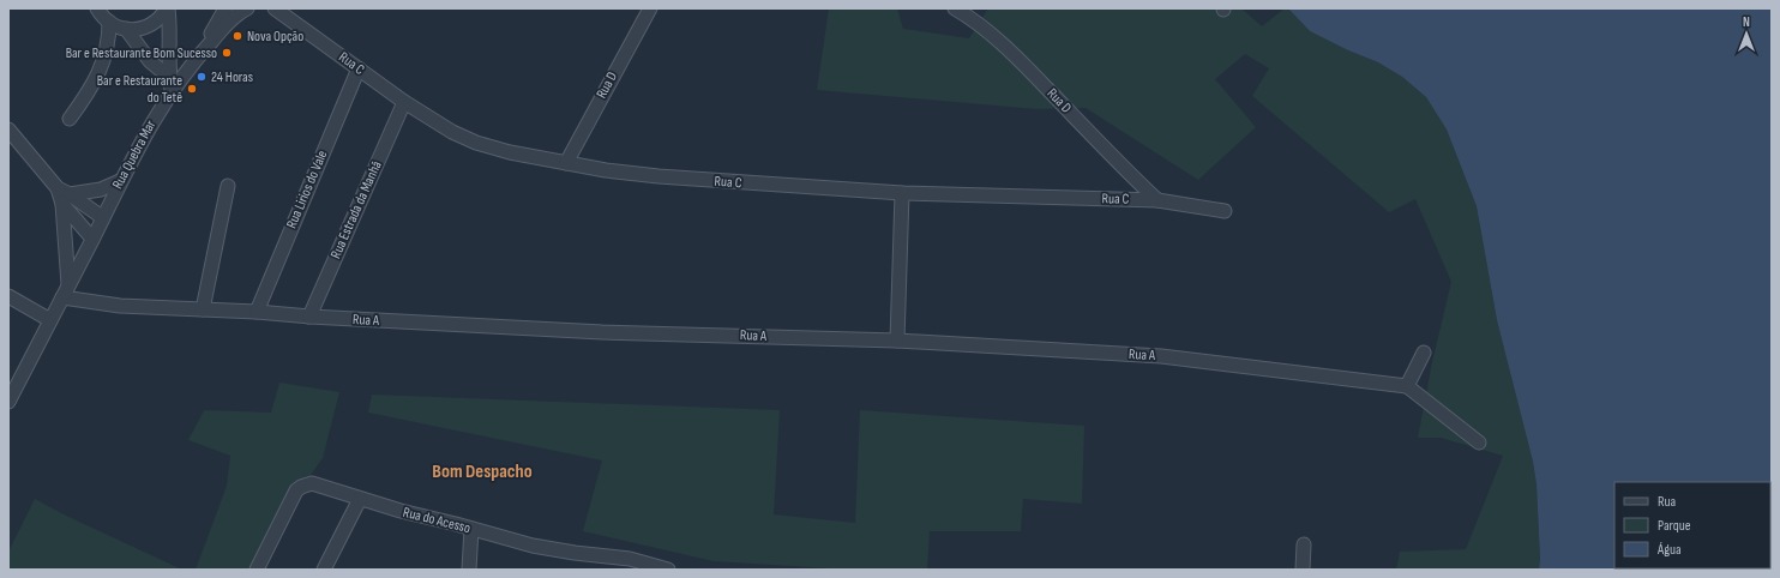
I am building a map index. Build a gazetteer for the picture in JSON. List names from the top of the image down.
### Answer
{
  "streets": {
    "street": [
      "Rua C",
      "Rua D",
      "Rua Quebra Mar",
      "Rua Lirios do Vale",
      "Rua Estrada da Manhã",
      "Rua A",
      "Rua do Acesso"
    ]
  },
  "crossings": [
    ["Rua C", "Rua D"],
    ["Rua C", "Rua Lirios do Vale"],
    ["Rua C", "Rua Estrada da Manhã"],
    ["Rua Quebra Mar", "Rua A"],
    ["Rua Lirios do Vale", "Rua A"],
    ["Rua Estrada da Manhã", "Rua A"]
  ],
  "districts": ["Bom Despacho"],
  "places": [
    "Nova Opção",
    "Bar e Restaurante Bom Sucesso",
    "24 Horas",
    "Bar e Restaurante do Tetê"
  ],
  "legend": ["Rua", "Parque", "Água"],
  "north": "top"
}
